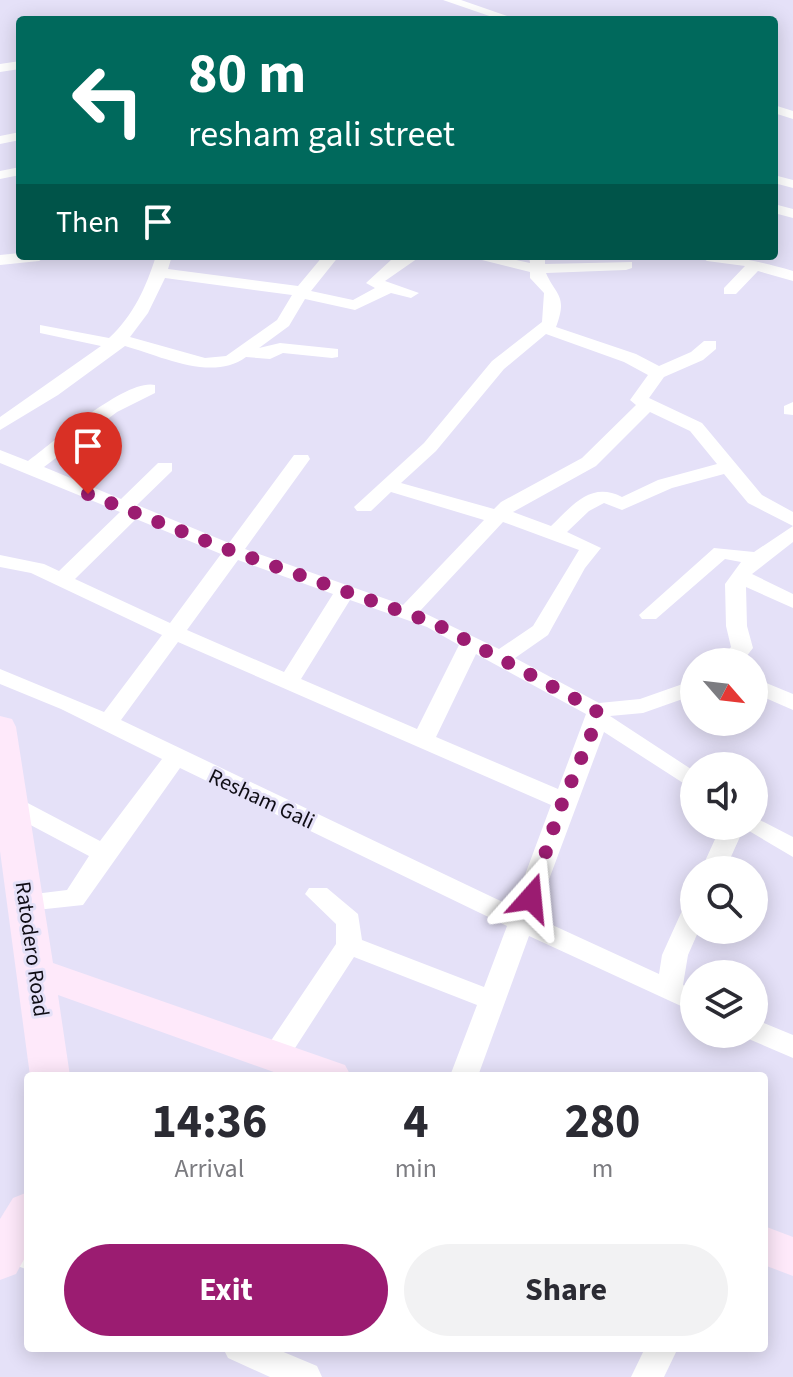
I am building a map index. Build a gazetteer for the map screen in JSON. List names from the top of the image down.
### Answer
{
  "streets": {
    "main road": ["Ratodero Road"],
    "street": ["Resham Gali"]
  },
  "north": "bottom right",
  "page": {
    "turn": ["80 m", "resham gali street"],
    "then": "Then",
    "eta": [
      "14:36",
      "Arrival",
      "4",
      "min",
      "280",
      "m"
    ],
    "buttons": ["Exit", "Share"]
  }
}
